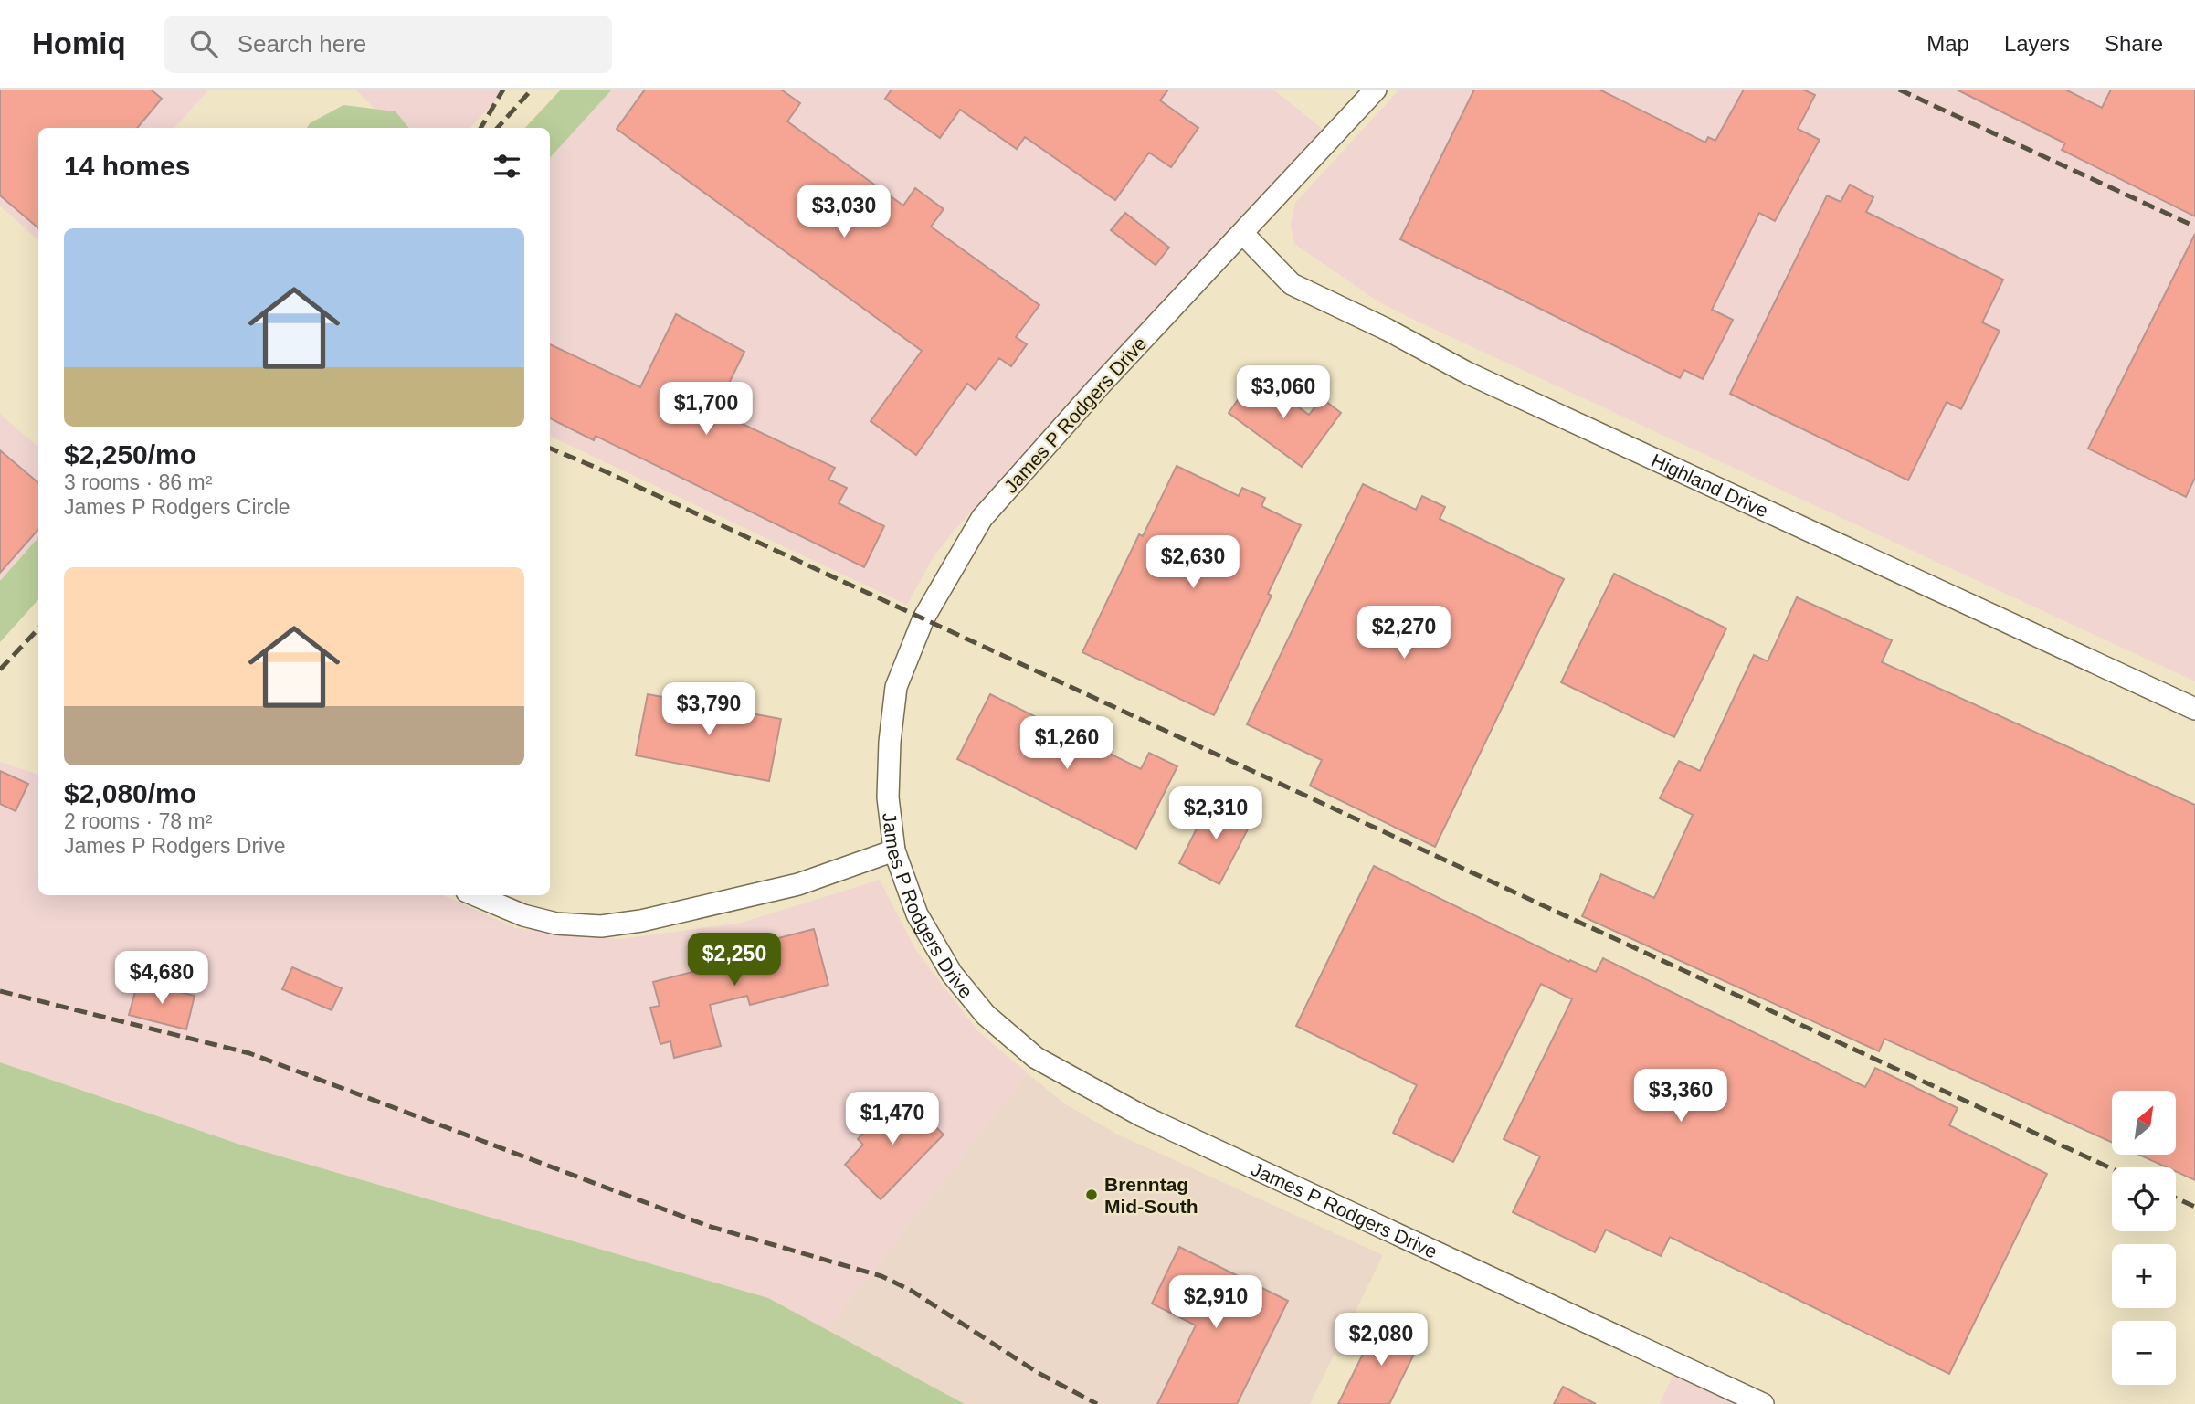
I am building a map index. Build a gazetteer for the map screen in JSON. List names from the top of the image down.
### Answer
{
  "streets": {
    "street": ["James P Rodgers Drive", "Highland Drive"]
  },
  "crossings": [
    ["James P Rodgers Drive", "Highland Drive"]
  ],
  "places": ["Brenntag Mid-South"],
  "north": "top right",
  "page": {
    "header": "Homiq",
    "search": "Search here",
    "nav": ["Map", "Layers", "Share"],
    "heading": "14 homes",
    "price": [
      "$3,030",
      "$3,060",
      "$1,700",
      "$2,630",
      "$2,270",
      "$3,790",
      "$1,260",
      "$2,310",
      "$2,250",
      "$4,680",
      "$3,360",
      "$1,470",
      "$2,910",
      "$2,080"
    ],
    "list": [
      {
        "name": "$2,250/mo",
        "note": "3 rooms · 86 m² · James P Rodgers Circle"
      },
      {
        "name": "$2,080/mo",
        "note": "2 rooms · 78 m² · James P Rodgers Drive"
      }
    ],
    "map_buttons": ["+", "−"]
  }
}
